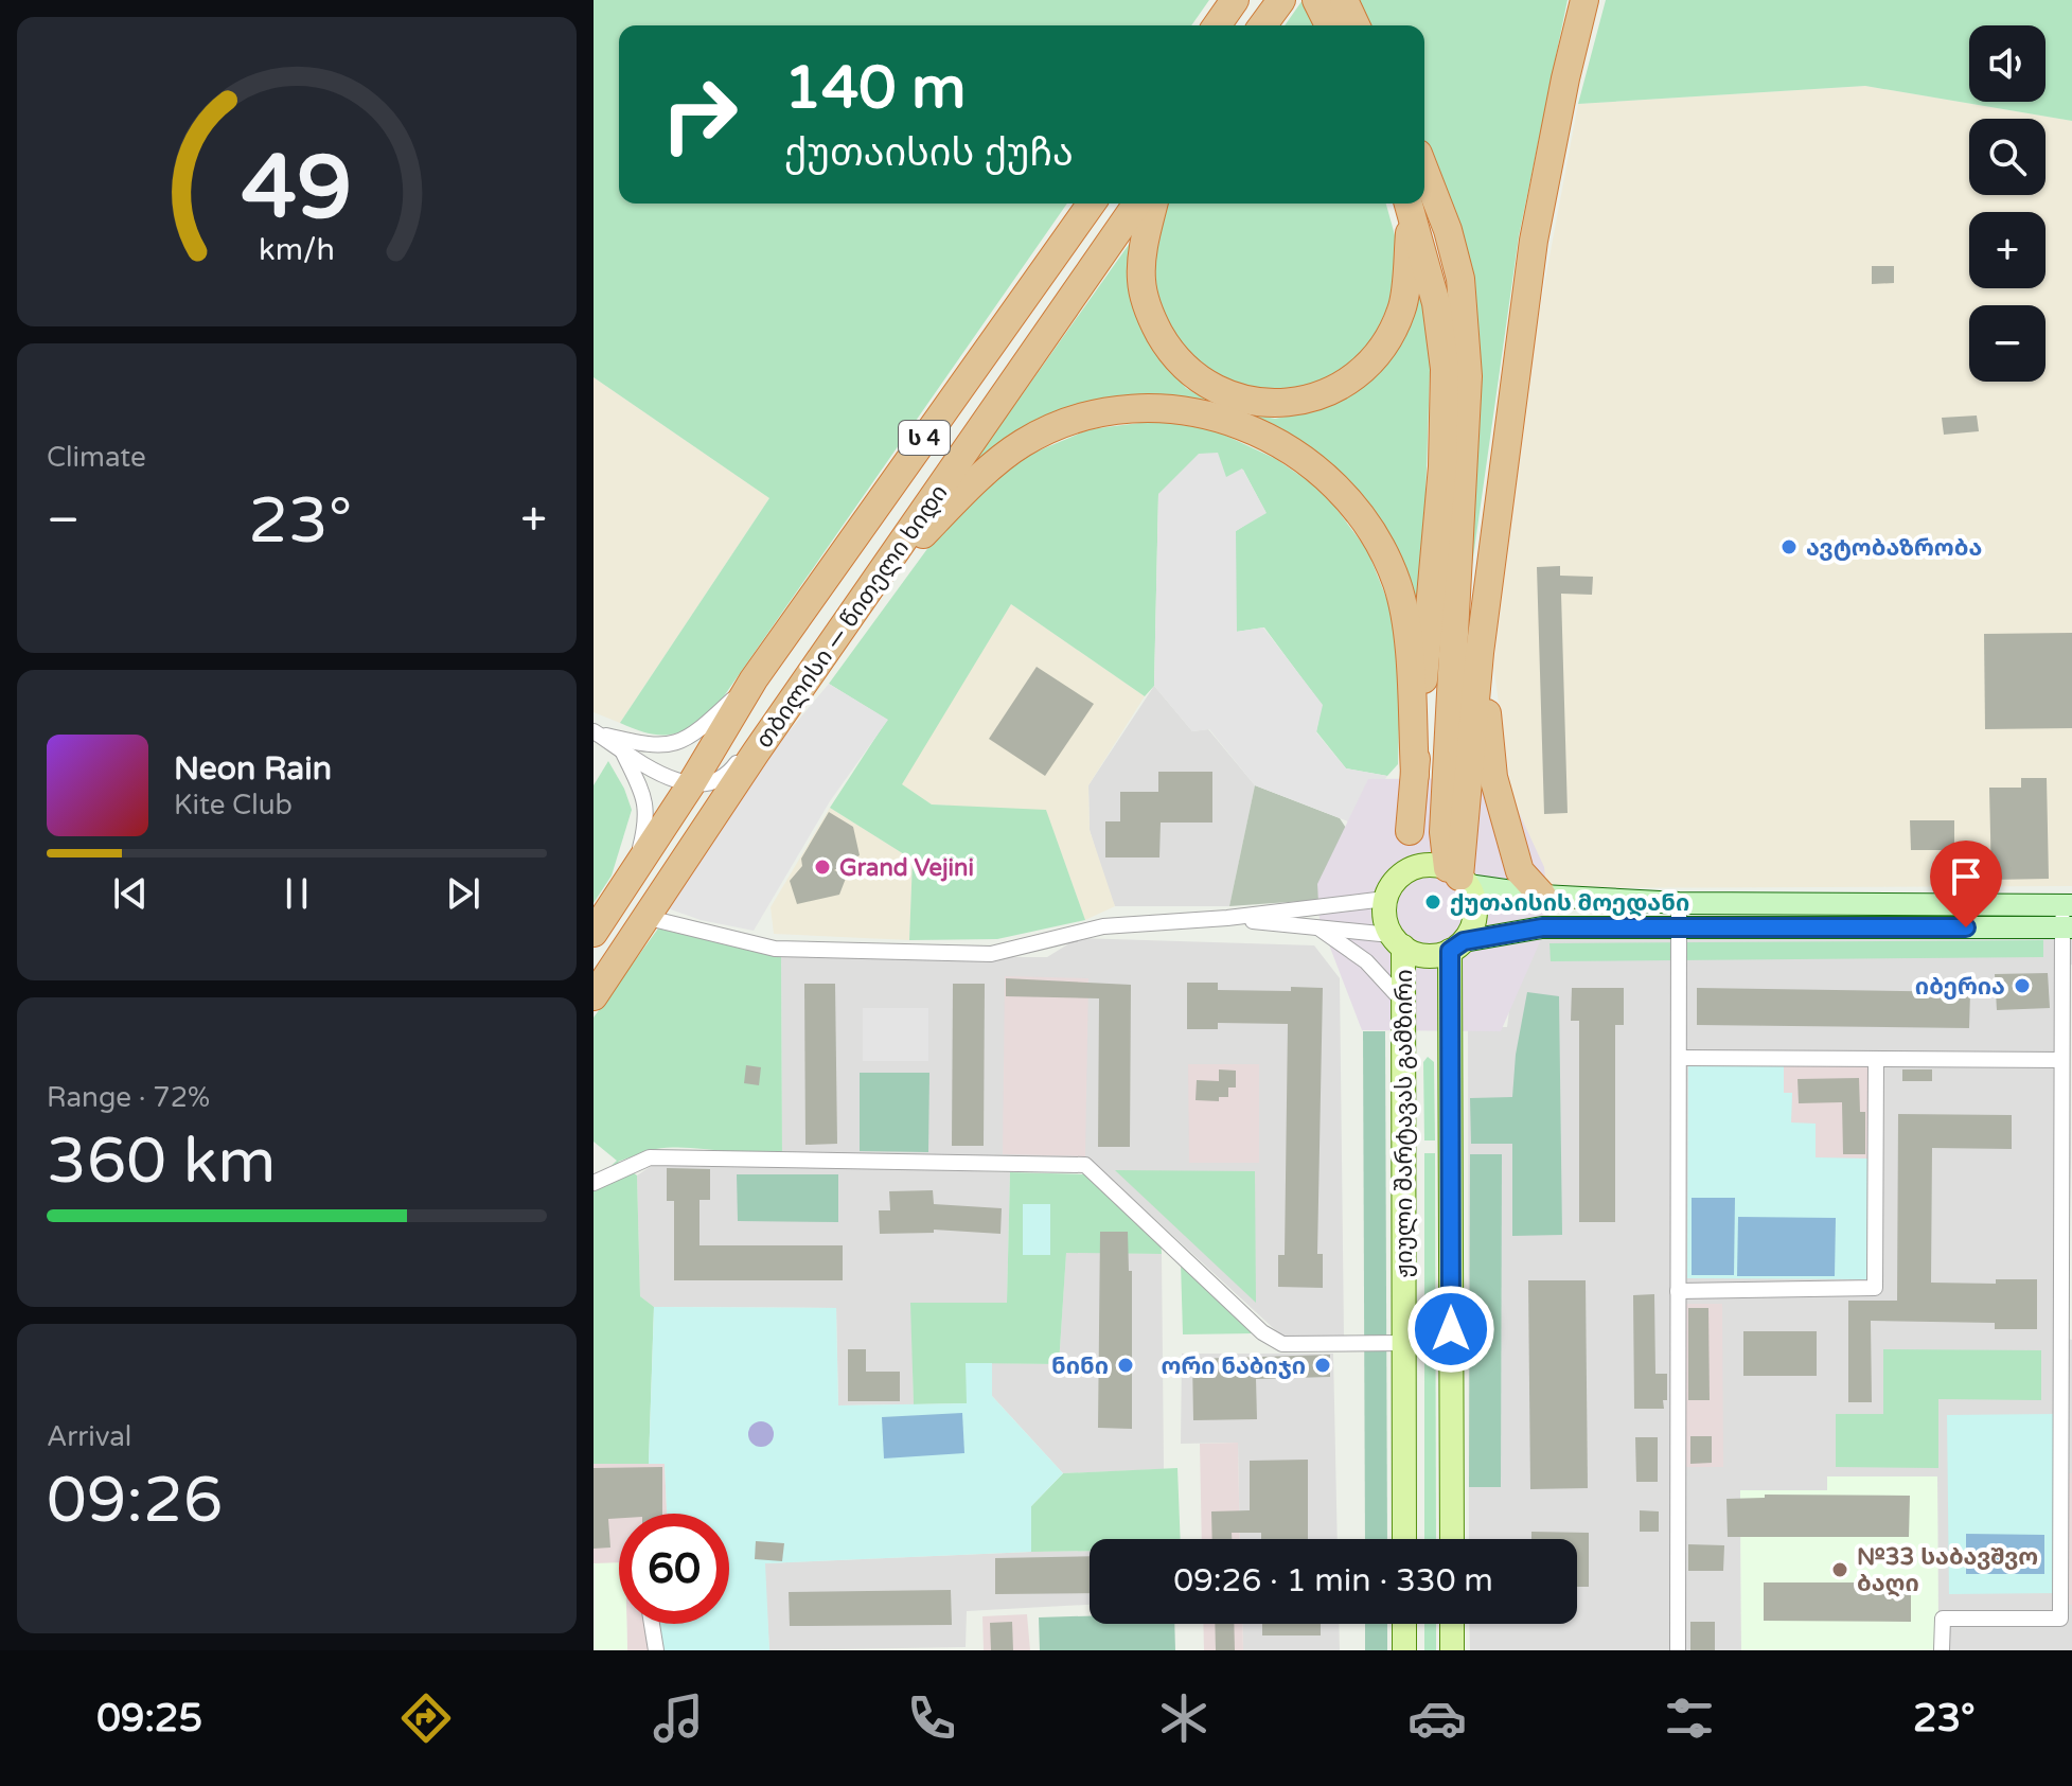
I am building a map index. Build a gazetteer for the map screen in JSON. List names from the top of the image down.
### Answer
{
  "streets": {
    "highway": ["ს 4", "თბილისი — წითელი ხიდი"],
    "main road": ["ჟიული შარტავას გამზირი"]
  },
  "places": [
    "ავტობაზრობა",
    "Grand Vejini",
    "ქუთაისის მოედანი",
    "იბერია",
    "ნინი",
    "ორი ნაბიჯი",
    "№33 საბავშვო ბაღი"
  ],
  "page": {
    "map_buttons": ["+", "−"],
    "turn": ["140 m", "ქუთაისის ქუჩა"],
    "tile": [
      "Climate",
      ["Range · 72%", "360 km"],
      ["Arrival", "09:26"]
    ],
    "heat": ["−", "23°", "+"],
    "song": ["Neon Rain", "Kite Club"],
    "limit": "60",
    "trip": "09:26 · 1 min · 330 m",
    "tabs": ["09:25", "23°"],
    "gauge": ["49", "km/h"]
  }
}
